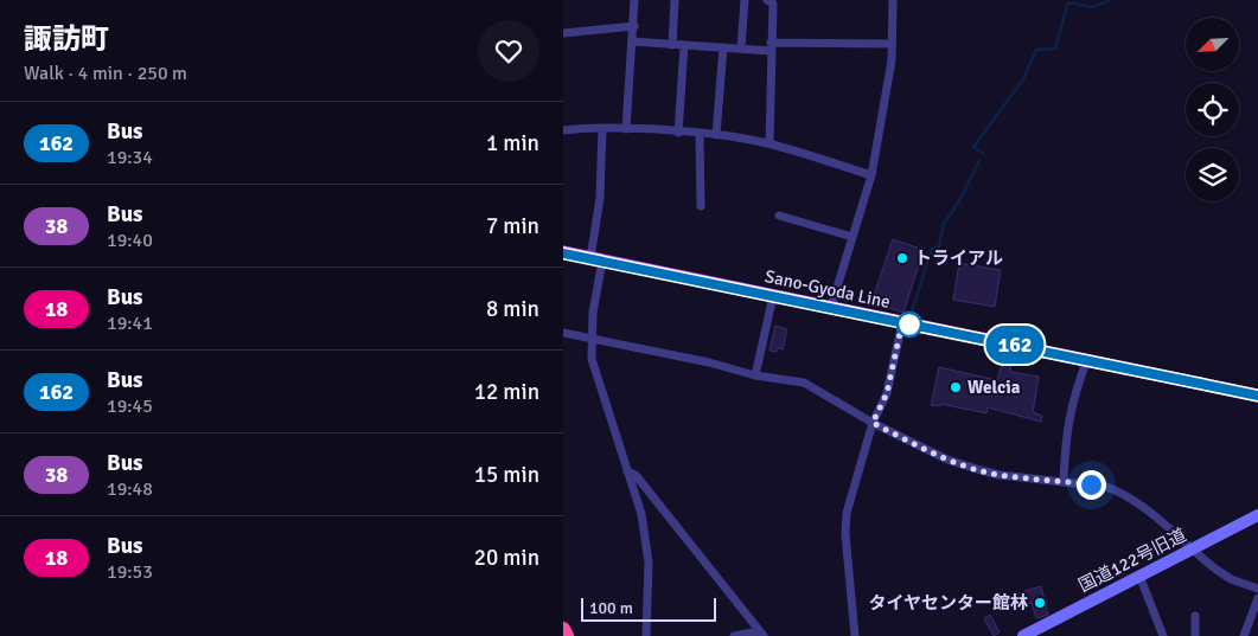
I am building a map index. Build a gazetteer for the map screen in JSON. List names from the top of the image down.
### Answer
{
  "streets": {
    "main road": ["Sano-Gyoda Line"],
    "street": ["国道122号旧道"]
  },
  "places": ["トライアル", "Welcia", "タイヤセンター館林"],
  "lines": ["bus line 162"],
  "scale_bar": "100 m",
  "north": "bottom left",
  "page": {
    "heading": ["諏訪町", "Walk · 4 min · 250 m"],
    "on_map": "162",
    "list": [
      {
        "mark": "162",
        "name": "Bus",
        "note": "19:34",
        "value": "1 min"
      },
      {
        "mark": "38",
        "name": "Bus",
        "note": "19:40",
        "value": "7 min"
      },
      {
        "mark": "18",
        "name": "Bus",
        "note": "19:41",
        "value": "8 min"
      },
      {
        "mark": "162",
        "name": "Bus",
        "note": "19:45",
        "value": "12 min"
      },
      {
        "mark": "38",
        "name": "Bus",
        "note": "19:48",
        "value": "15 min"
      },
      {
        "mark": "18",
        "name": "Bus",
        "note": "19:53",
        "value": "20 min"
      }
    ],
    "scale": "100 m"
  }
}
